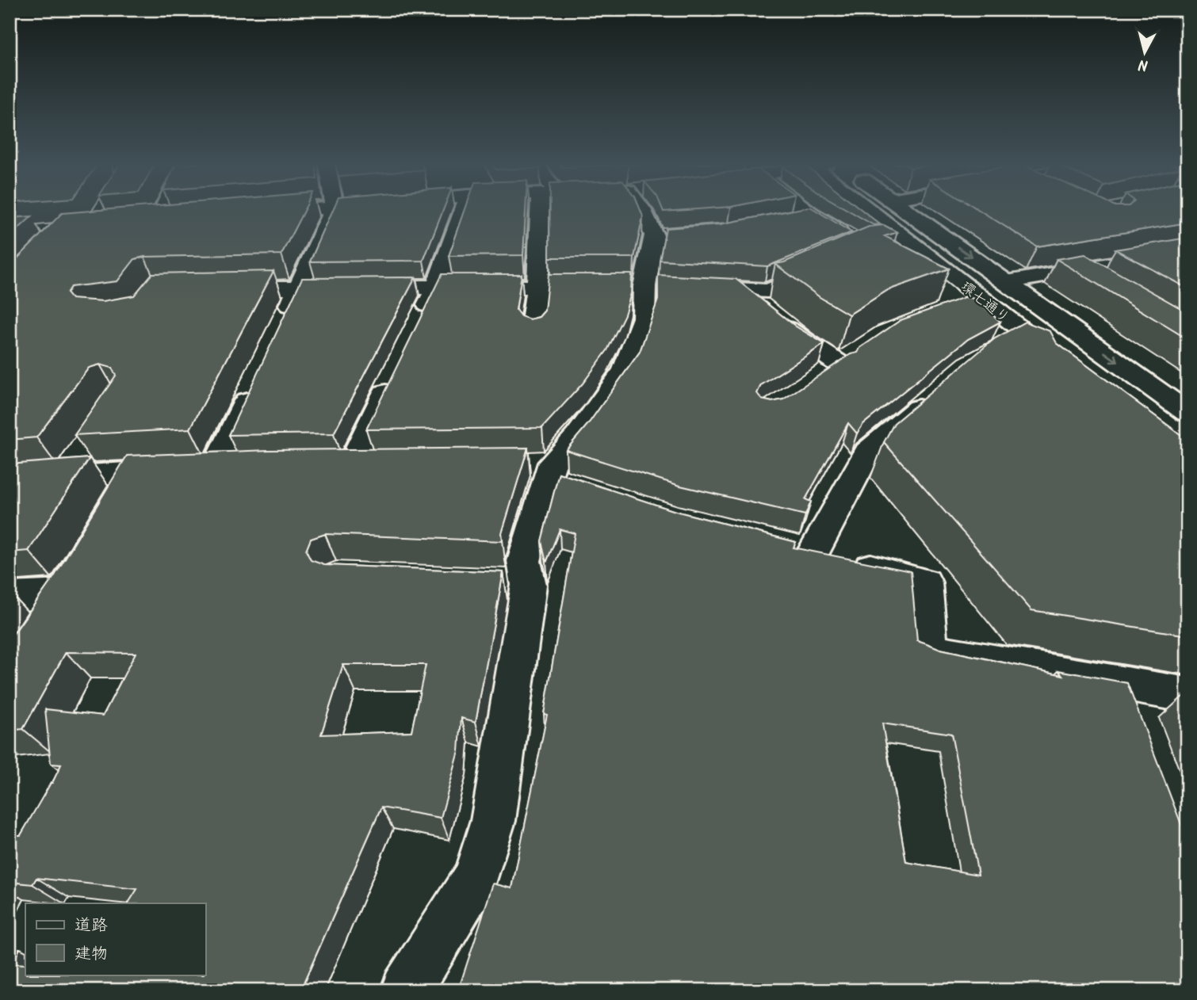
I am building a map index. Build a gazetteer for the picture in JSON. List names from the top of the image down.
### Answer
{
  "streets": {
    "street": ["環七通り"]
  },
  "legend": ["道路", "建物"],
  "north": "bottom"
}
